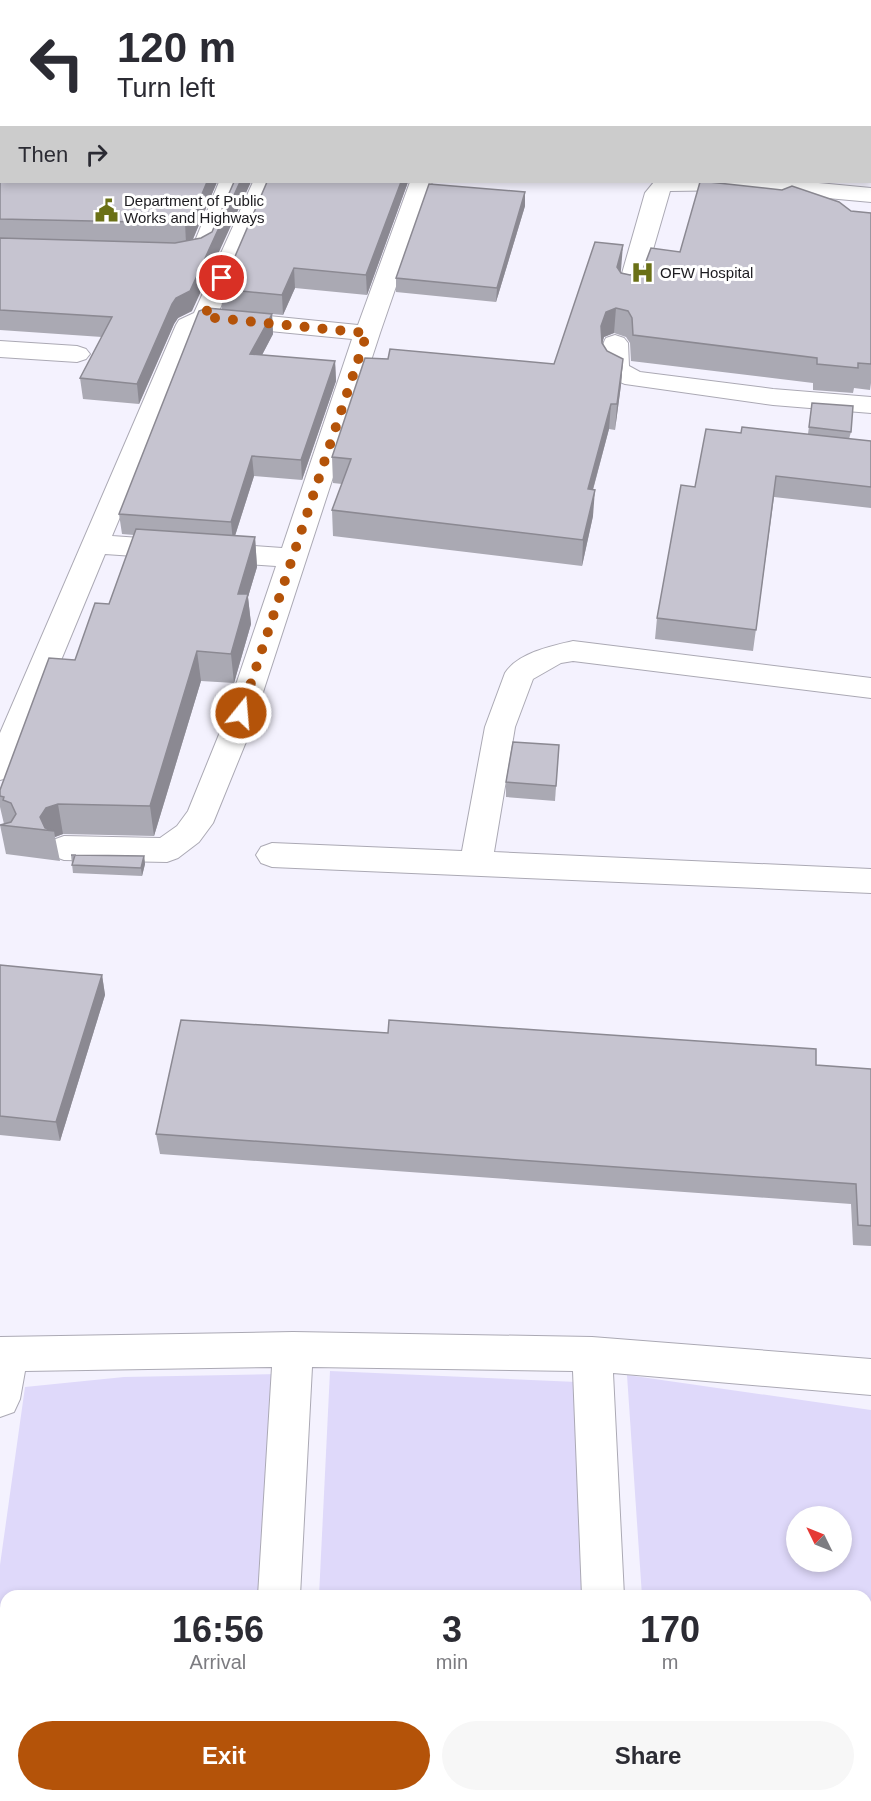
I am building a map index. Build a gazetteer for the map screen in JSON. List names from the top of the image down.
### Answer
{
  "places": {
    "public building": ["Department of Public Works and Highways"],
    "hospital": ["OFW Hospital"]
  },
  "north": "top left",
  "page": {
    "turn": ["120 m", "Turn left"],
    "then": "Then",
    "eta": [
      "16:56",
      "Arrival",
      "3",
      "min",
      "170",
      "m"
    ],
    "buttons": ["Exit", "Share"]
  }
}
